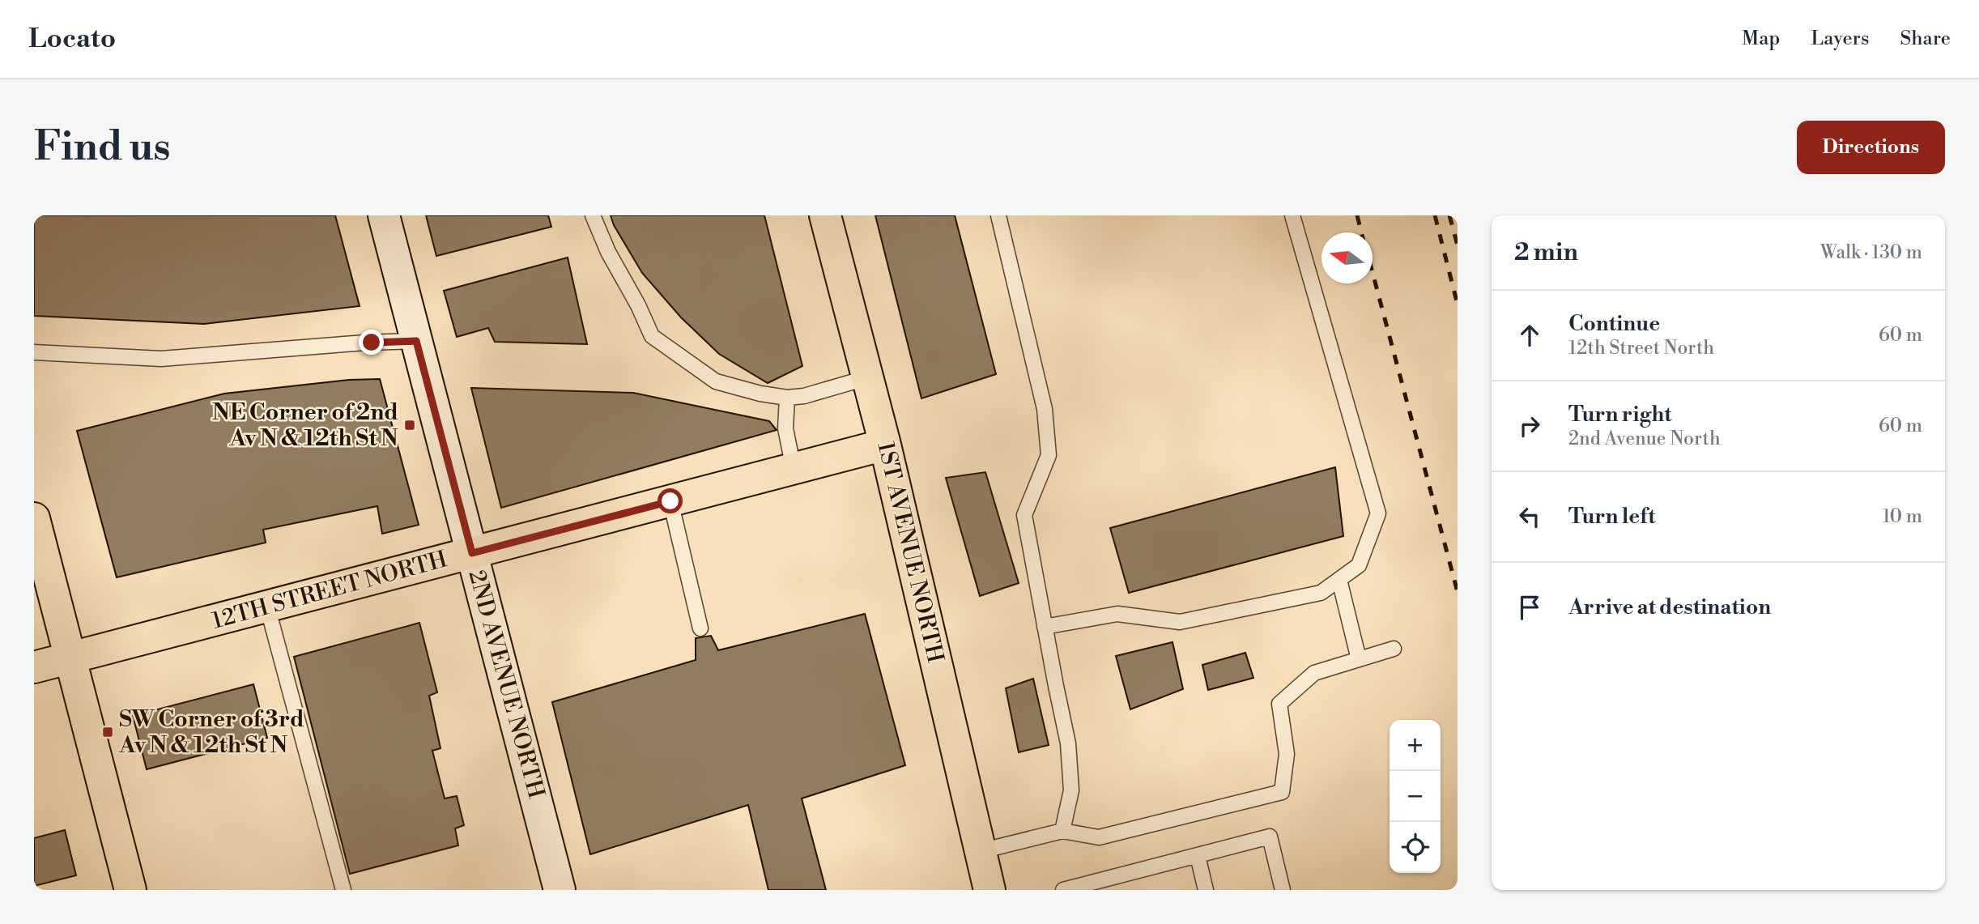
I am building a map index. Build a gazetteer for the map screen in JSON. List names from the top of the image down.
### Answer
{
  "streets": {
    "main road": ["1ST AVENUE NORTH", "12TH STREET NORTH", "2ND AVENUE NORTH"]
  },
  "crossings": [
    ["1ST AVENUE NORTH", "12TH STREET NORTH"],
    ["12TH STREET NORTH", "2ND AVENUE NORTH"]
  ],
  "places": {
    "transit": ["NE Corner of 2nd Av N & 12th St N", "SW Corner of 3rd Av N & 12th St N"]
  },
  "north": "left",
  "page": {
    "header": "Locato",
    "nav": ["Map", "Layers", "Share"],
    "buttons": "Directions",
    "title": "Find us",
    "heading": ["2 min", "Walk · 130 m"],
    "list": [
      ["Continue", "12th Street North", "60 m"],
      ["Turn right", "2nd Avenue North", "60 m"],
      ["Turn left", "10 m"],
      "Arrive at destination"
    ],
    "map_buttons": ["+", "−"]
  }
}
